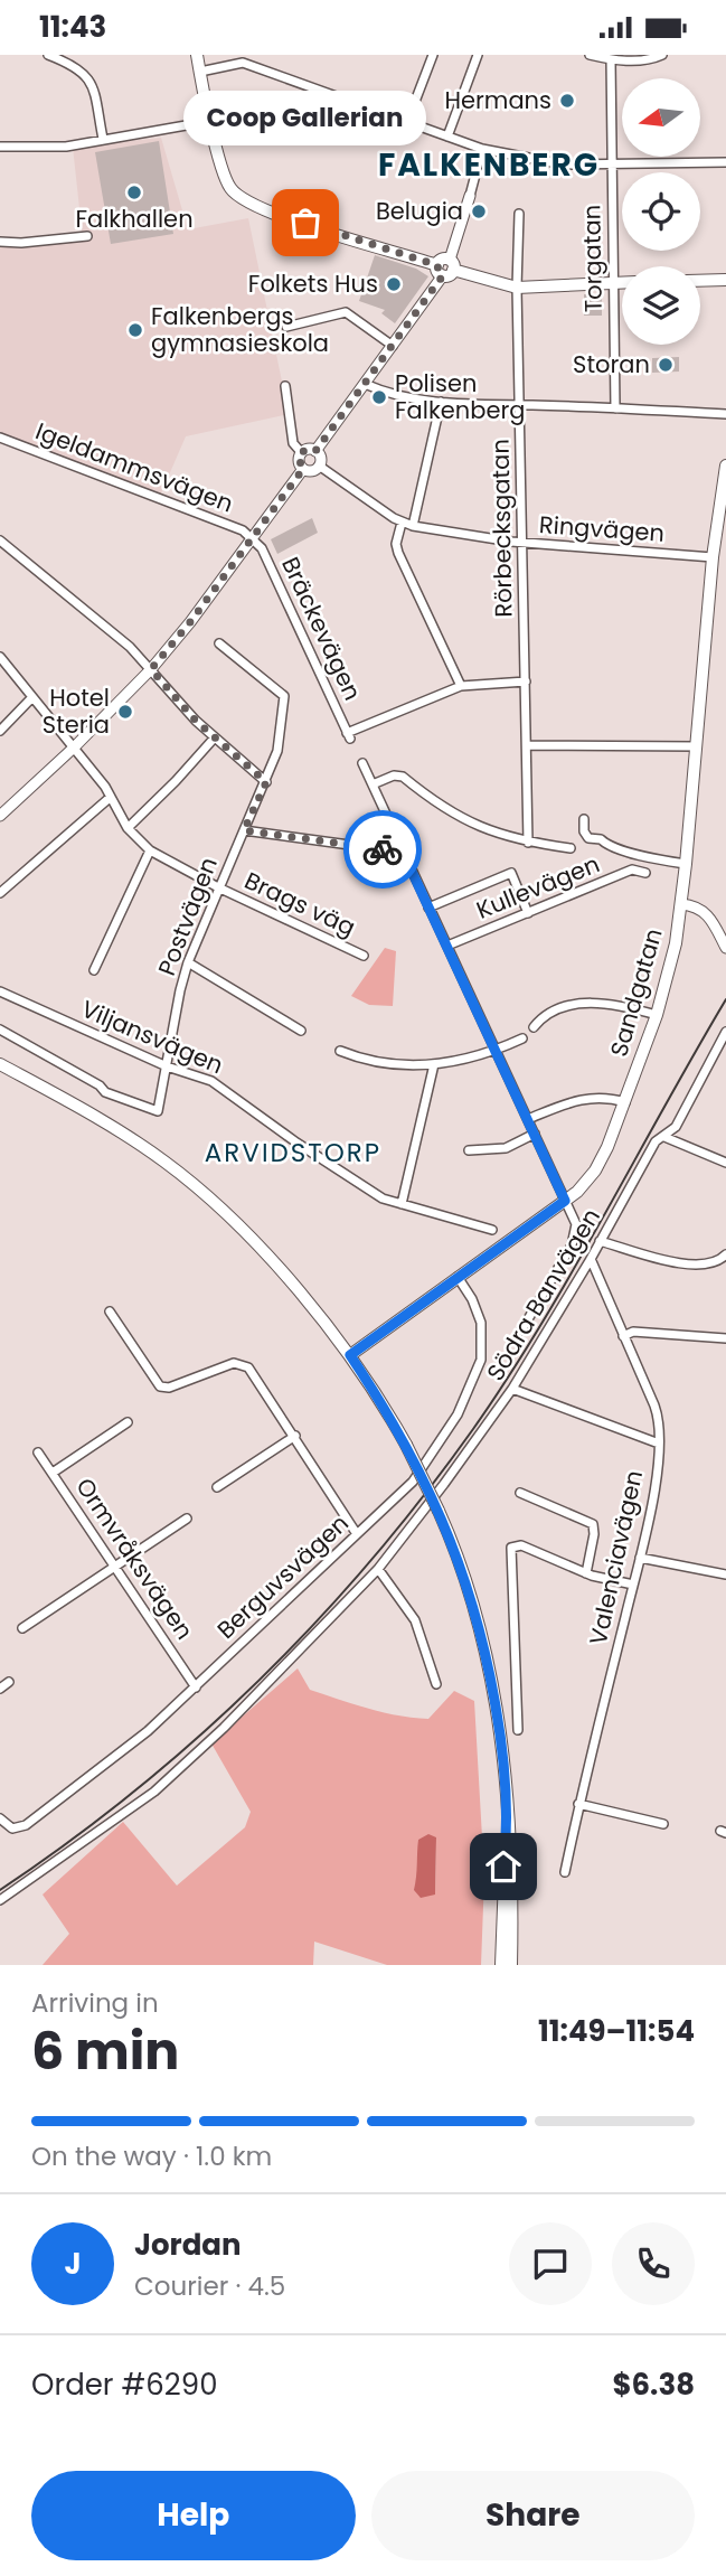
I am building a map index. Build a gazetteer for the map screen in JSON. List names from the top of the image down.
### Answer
{
  "streets": {
    "main road": ["Sandgatan"],
    "street": [
      "Torgatan",
      "Igeldammsvägen",
      "Rörbecksgatan",
      "Ringvägen",
      "Bräckevägen",
      "Kullevägen",
      "Brags väg",
      "Postvägen",
      "Viljansvägen",
      "Södra Banvägen",
      "Valenciavägen",
      "Ormvråksvägen",
      "Berguvsvägen"
    ]
  },
  "crossings": [
    ["Igeldammsvägen", "Bräckevägen"],
    ["Rörbecksgatan", "Ringvägen"],
    ["Ringvägen", "Sandgatan"],
    ["Brags väg", "Postvägen"],
    ["Postvägen", "Viljansvägen"],
    ["Sandgatan", "Berguvsvägen"],
    ["Södra Banvägen", "Valenciavägen"],
    ["Ormvråksvägen", "Berguvsvägen"]
  ],
  "districts": ["FALKENBERG", "ARVIDSTORP"],
  "places": [
    "Hermans",
    "Falkhallen",
    "Belugia",
    "Coop Gallerian",
    "Folkets Hus",
    "Falkenbergs gymnasieskola",
    "Storan",
    "Polisen Falkenberg",
    "Hotel Steria"
  ],
  "north": "left",
  "page": {
    "status": "11:43",
    "bubble": "Coop Gallerian",
    "heading": ["6 min", "Arriving in", "11:49–11:54"],
    "panel": [
      "Jordan",
      "Courier · 4.5",
      "Order #6290",
      "$6.38"
    ],
    "bar": "On the way · 1.0 km",
    "round": "J",
    "buttons": ["Help", "Share"]
  }
}
